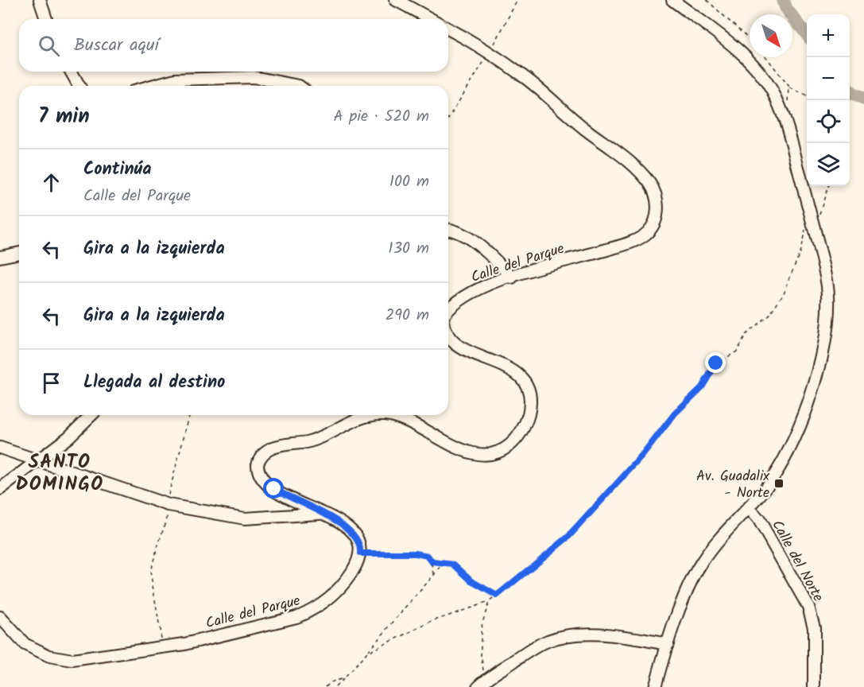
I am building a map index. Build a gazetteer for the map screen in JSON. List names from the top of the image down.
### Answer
{
  "streets": {
    "street": ["Calle del Parque", "Calle del Norte"]
  },
  "districts": ["SANTO DOMINGO"],
  "places": {
    "transit": ["Av. Guadalix - Norte"]
  },
  "north": "bottom right",
  "page": {
    "map_buttons": ["+", "−"],
    "search": "Buscar aquí",
    "heading": ["7 min", "A pie · 520 m"],
    "list": [
      ["Continúa", "Calle del Parque", "100 m"],
      ["Gira a la izquierda", "130 m"],
      ["Gira a la izquierda", "290 m"],
      "Llegada al destino"
    ]
  }
}
